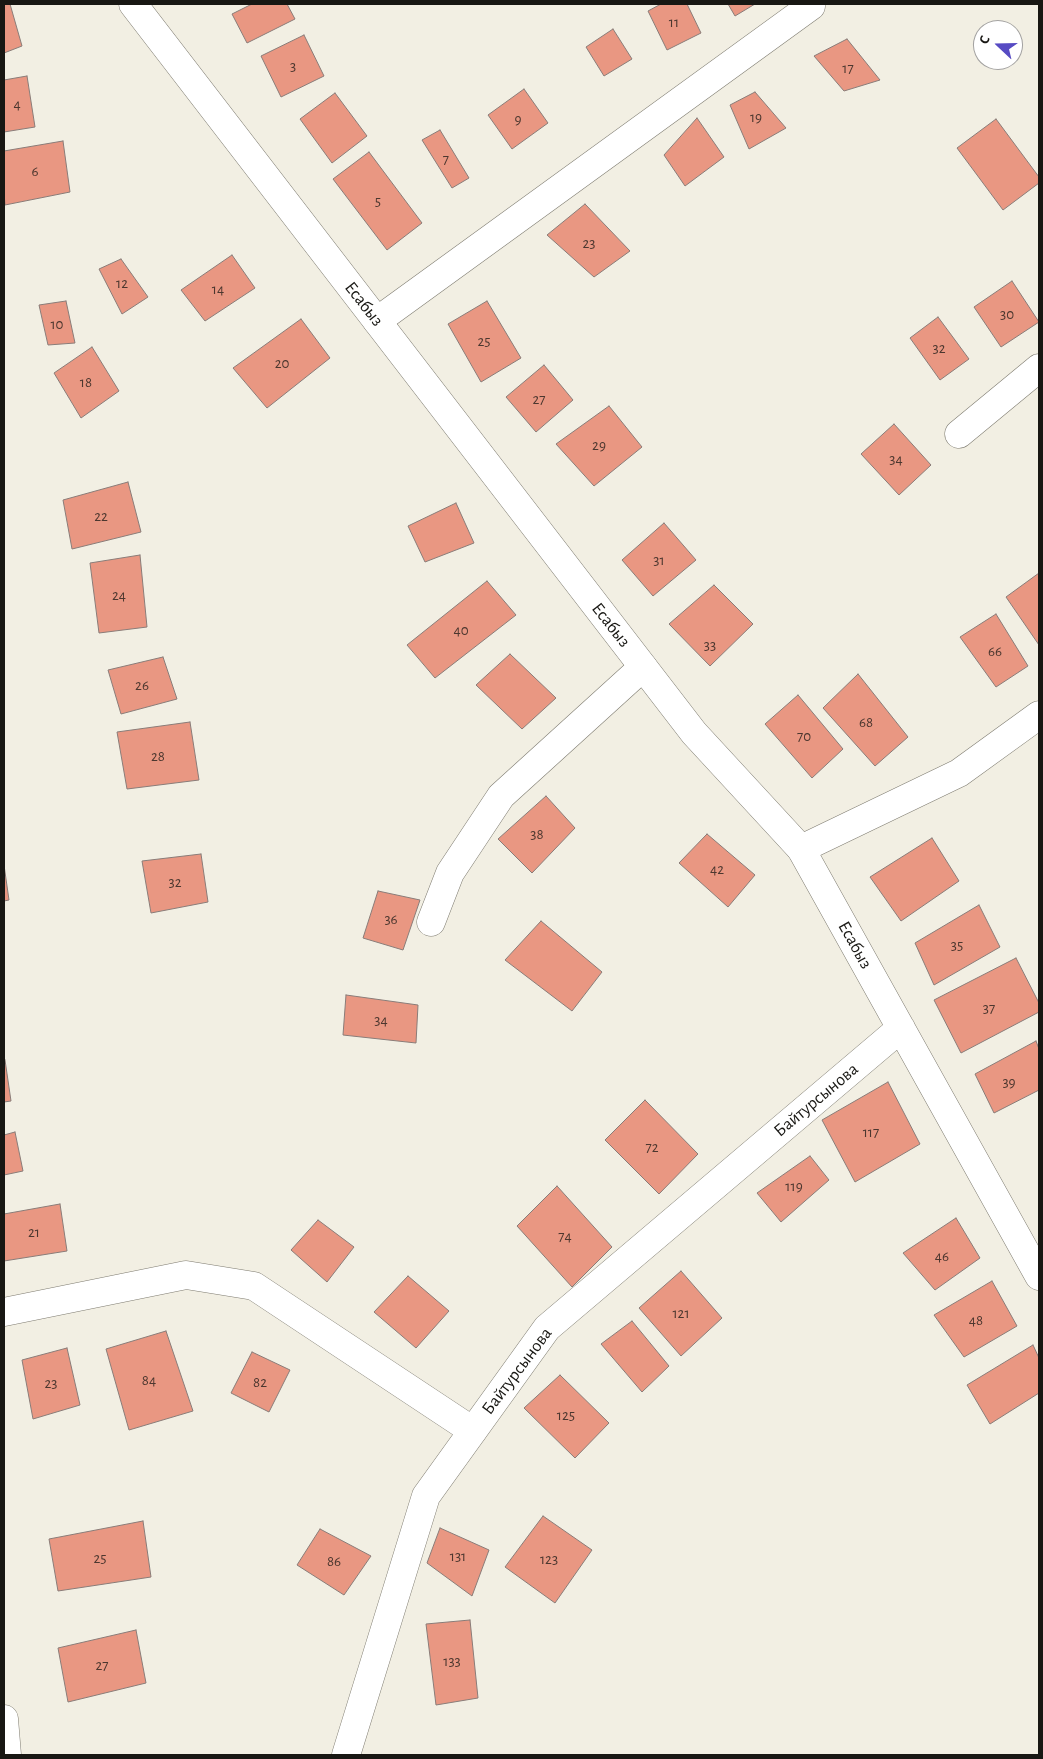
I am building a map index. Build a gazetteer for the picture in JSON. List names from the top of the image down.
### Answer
{
  "streets": {
    "street": ["Есабыз", "Байтурсынова"]
  },
  "crossings": [
    ["Есабыз", "Байтурсынова"]
  ],
  "house_numbers": [
    "11",
    "3",
    "17",
    "4",
    "19",
    "9",
    "7",
    "6",
    "5",
    "23",
    "12",
    "14",
    "30",
    "10",
    "25",
    "32",
    "20",
    "18",
    "27",
    "29",
    "34",
    "22",
    "31",
    "24",
    "40",
    "33",
    "66",
    "26",
    "68",
    "70",
    "28",
    "38",
    "42",
    "32",
    "36",
    "35",
    "37",
    "34",
    "39",
    "117",
    "72",
    "119",
    "21",
    "74",
    "46",
    "121",
    "48",
    "84",
    "82",
    "23",
    "125",
    "131",
    "25",
    "123",
    "86",
    "133",
    "27"
  ],
  "north": "left"
}
